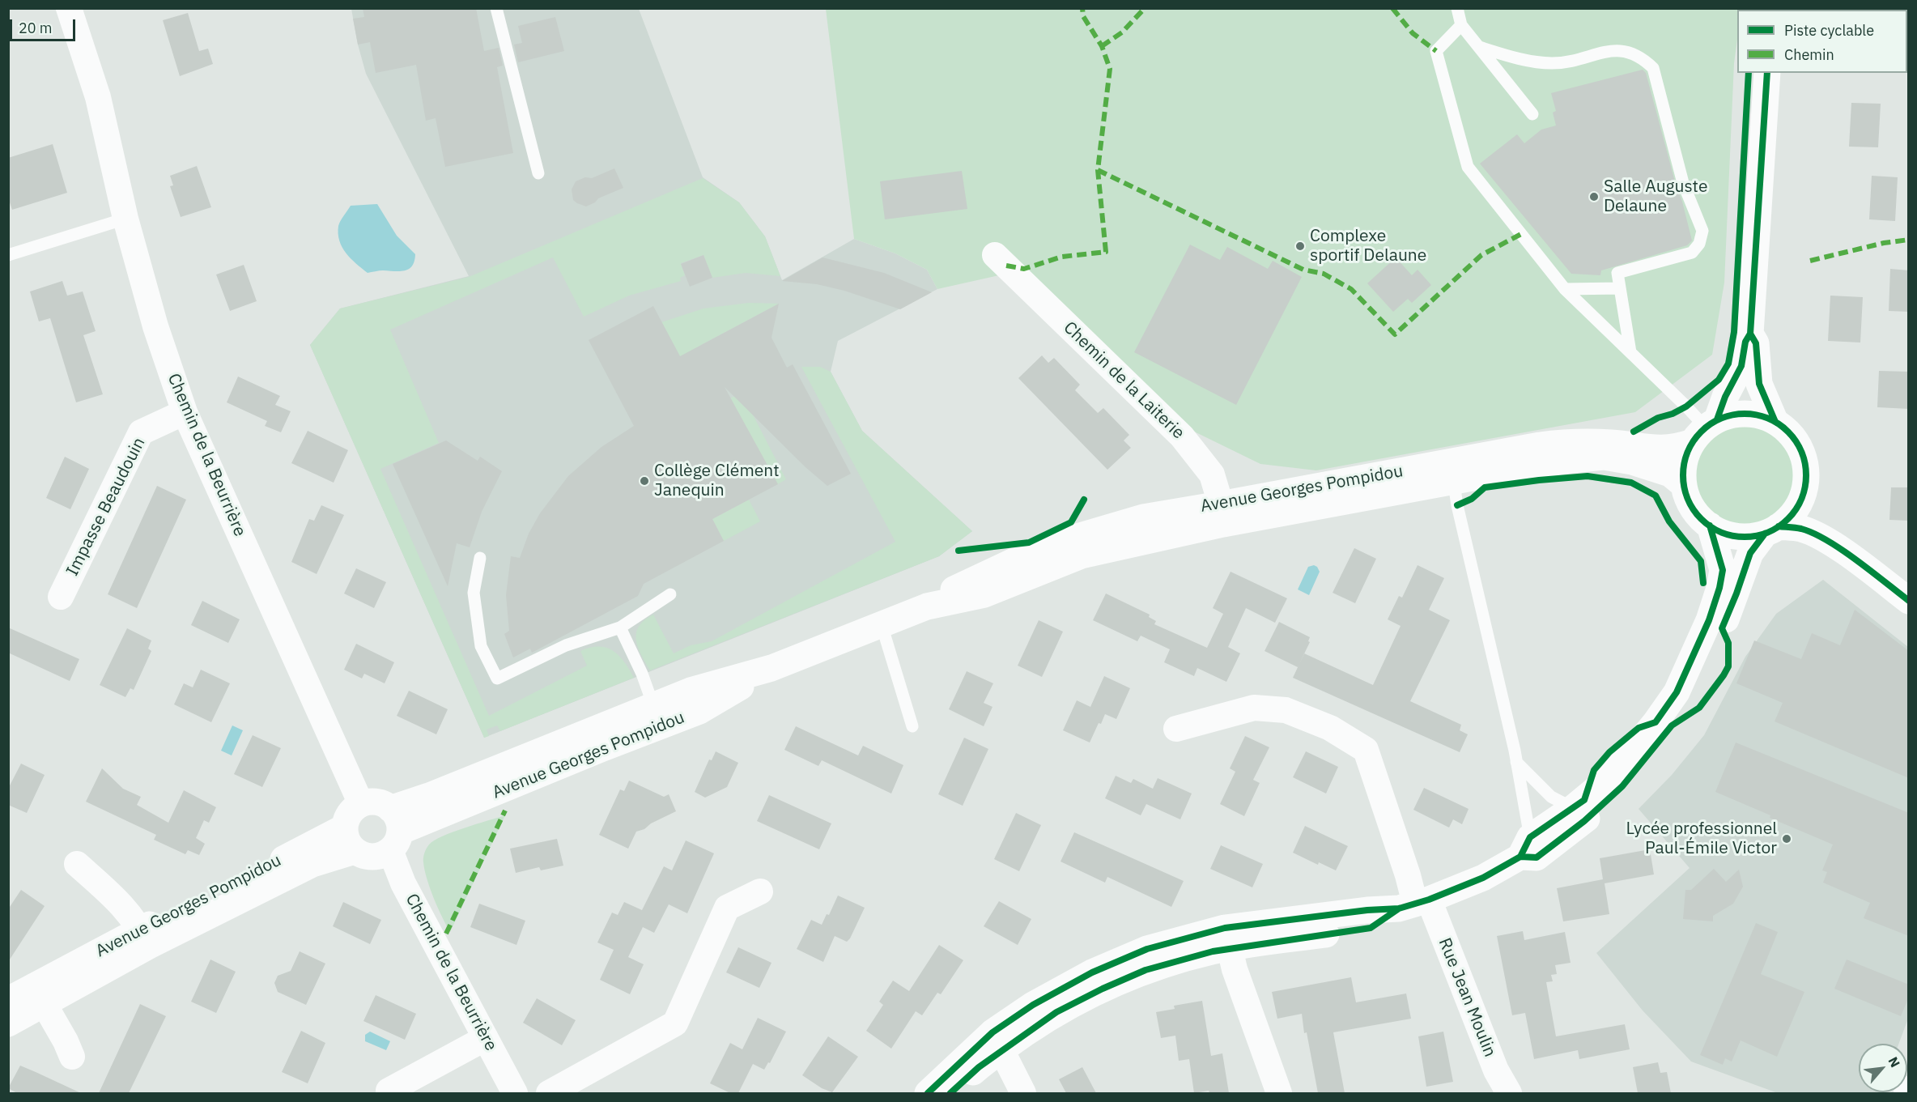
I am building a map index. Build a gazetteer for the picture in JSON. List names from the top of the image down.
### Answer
{
  "streets": {
    "street": [
      "Chemin de la Laiterie",
      "Chemin de la Beurrière",
      "Avenue Georges Pompidou",
      "Impasse Beaudouin",
      "Rue Jean Moulin"
    ]
  },
  "crossings": [
    ["Chemin de la Laiterie", "Avenue Georges Pompidou"],
    ["Chemin de la Beurrière", "Avenue Georges Pompidou"],
    ["Chemin de la Beurrière", "Impasse Beaudouin"]
  ],
  "places": [
    "Salle Auguste Delaune",
    "Complexe sportif Delaune",
    "Collège Clément Janequin",
    "Lycée professionnel Paul-Émile Victor"
  ],
  "legend": ["Piste cyclable", "Chemin"],
  "scale_bar": "20 m",
  "north": "top right"
}
